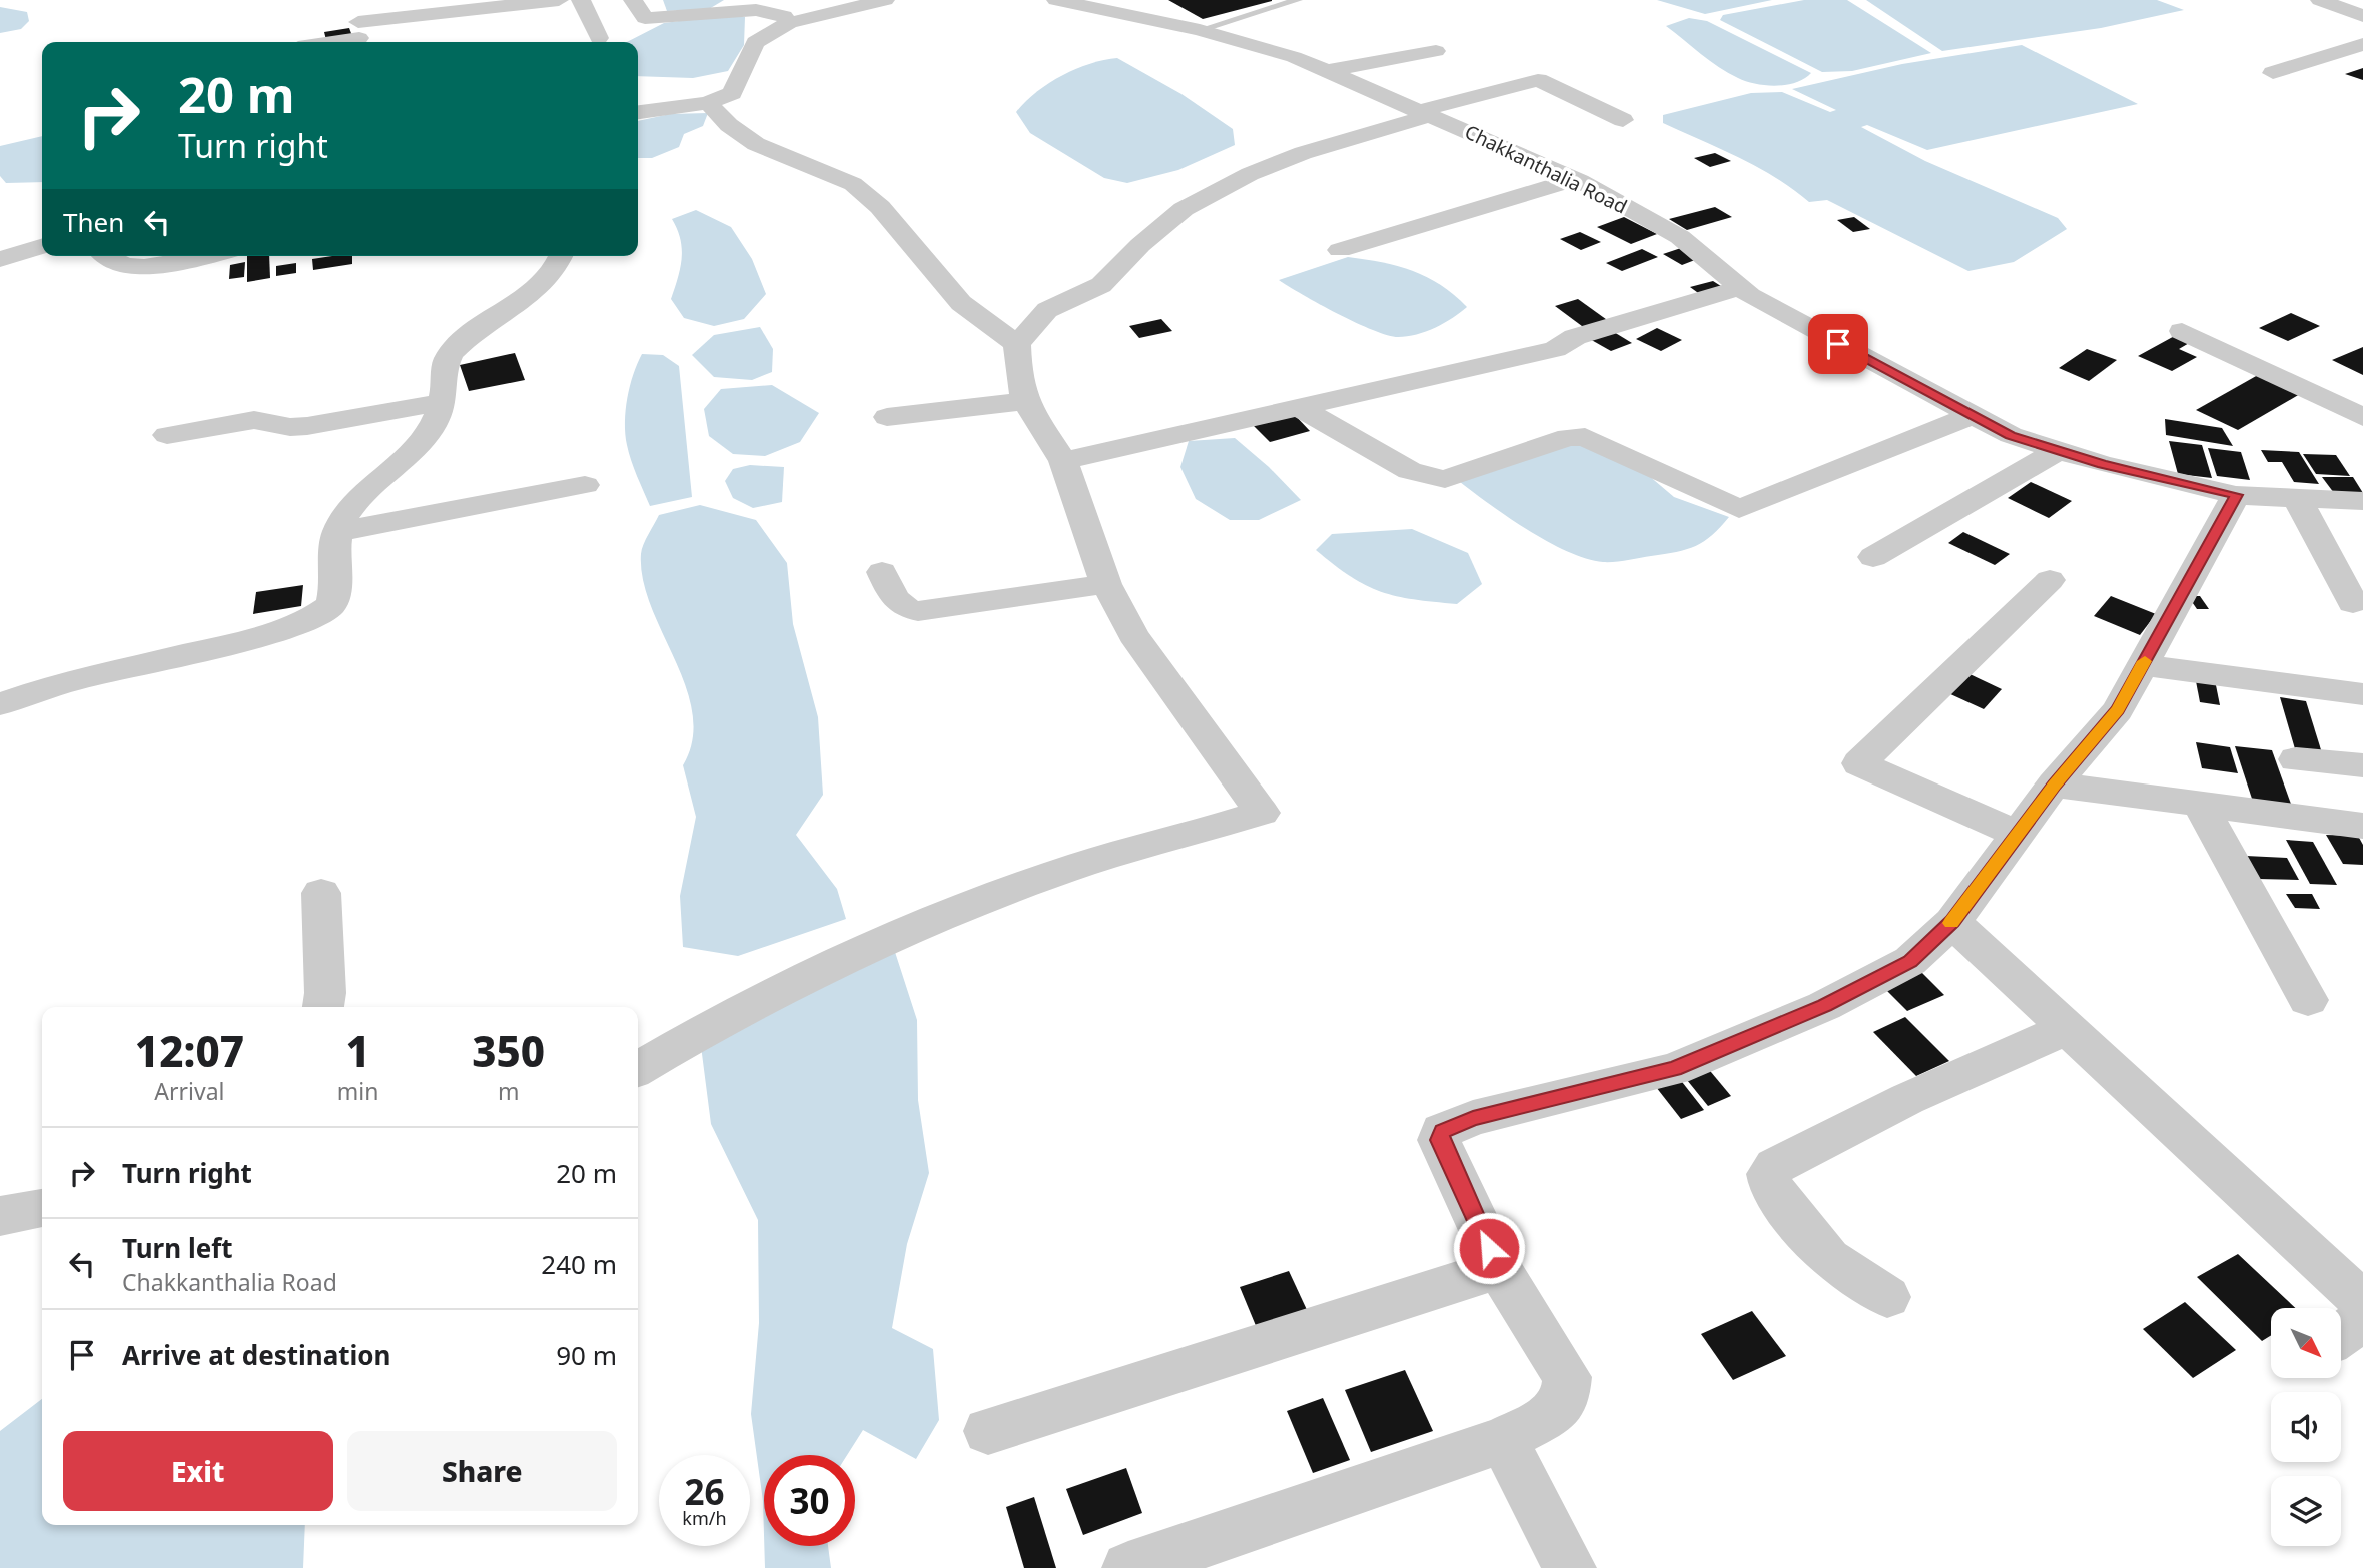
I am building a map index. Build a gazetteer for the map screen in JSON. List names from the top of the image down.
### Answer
{
  "streets": {
    "street": ["Chakkanthalia Road"]
  },
  "north": "bottom right",
  "page": {
    "turn": ["20 m", "Turn right"],
    "then": "Then",
    "eta": [
      "12:07",
      "Arrival",
      "1",
      "min",
      "350",
      "m"
    ],
    "list": [
      {
        "name": "Turn right",
        "value": "20 m"
      },
      {
        "name": "Turn left",
        "note": "Chakkanthalia Road",
        "value": "240 m"
      },
      {
        "name": "Arrive at destination",
        "value": "90 m"
      }
    ],
    "buttons": ["Exit", "Share"],
    "speed": "26 km/h",
    "limit": "30"
  }
}
